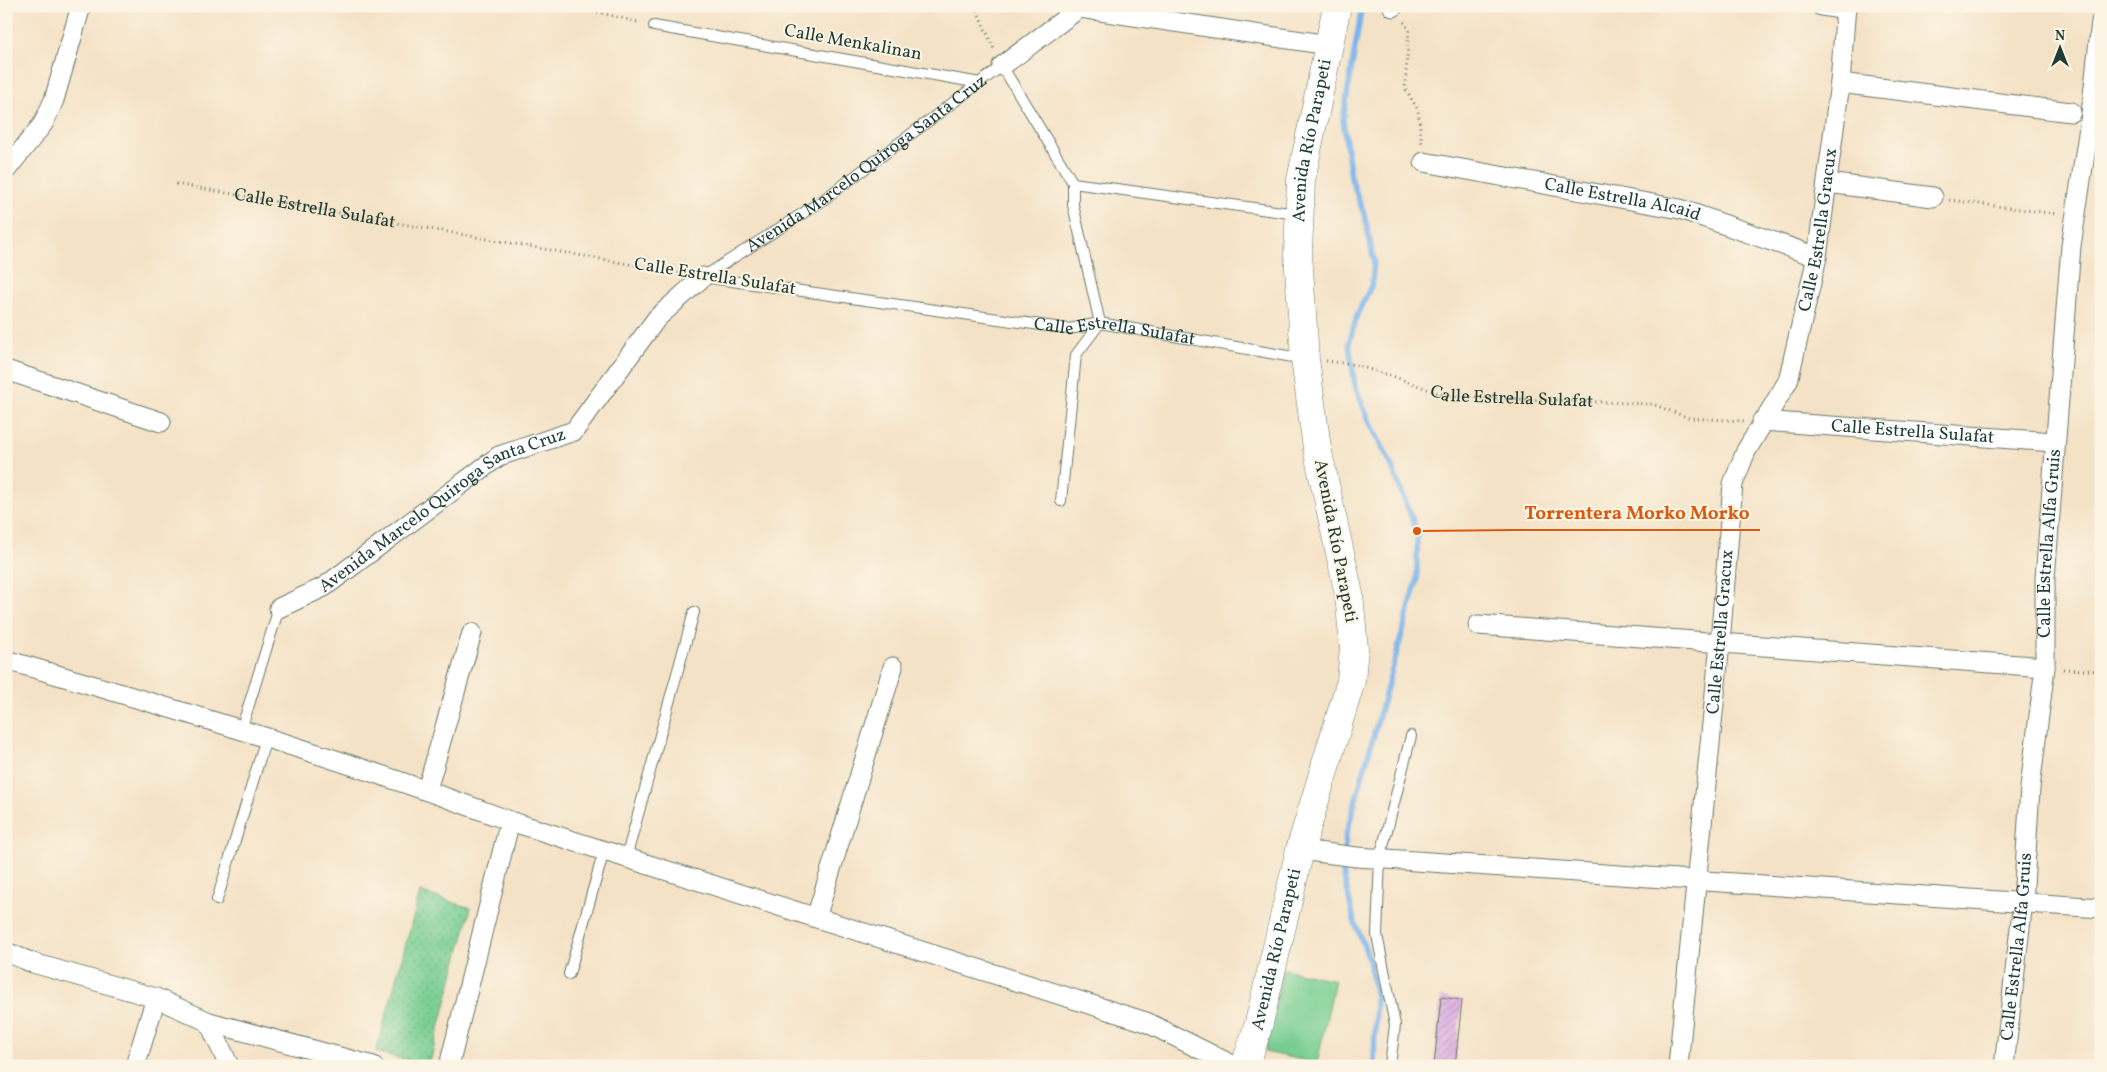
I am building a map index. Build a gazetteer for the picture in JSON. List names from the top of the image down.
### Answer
{
  "streets": {
    "main road": ["Avenida Río Parapeti"],
    "street": [
      "Avenida Marcelo Quiroga Santa Cruz",
      "Calle Estrella Alcaid",
      "Calle Estrella Sulafat",
      "Calle Estrella Gracux",
      "Calle Estrella Alfa Gruis"
    ],
    "lane": ["Calle Menkalinan"]
  },
  "crossings": [
    ["Calle Menkalinan", "Avenida Marcelo Quiroga Santa Cruz"],
    ["Avenida Río Parapeti", "Calle Estrella Sulafat"],
    ["Avenida Marcelo Quiroga Santa Cruz", "Calle Estrella Sulafat"],
    ["Calle Estrella Alcaid", "Calle Estrella Gracux"],
    ["Calle Estrella Sulafat", "Calle Estrella Gracux"],
    ["Calle Estrella Sulafat", "Calle Estrella Alfa Gruis"]
  ],
  "places": ["Torrentera Morko Morko"],
  "north": "top"
}
